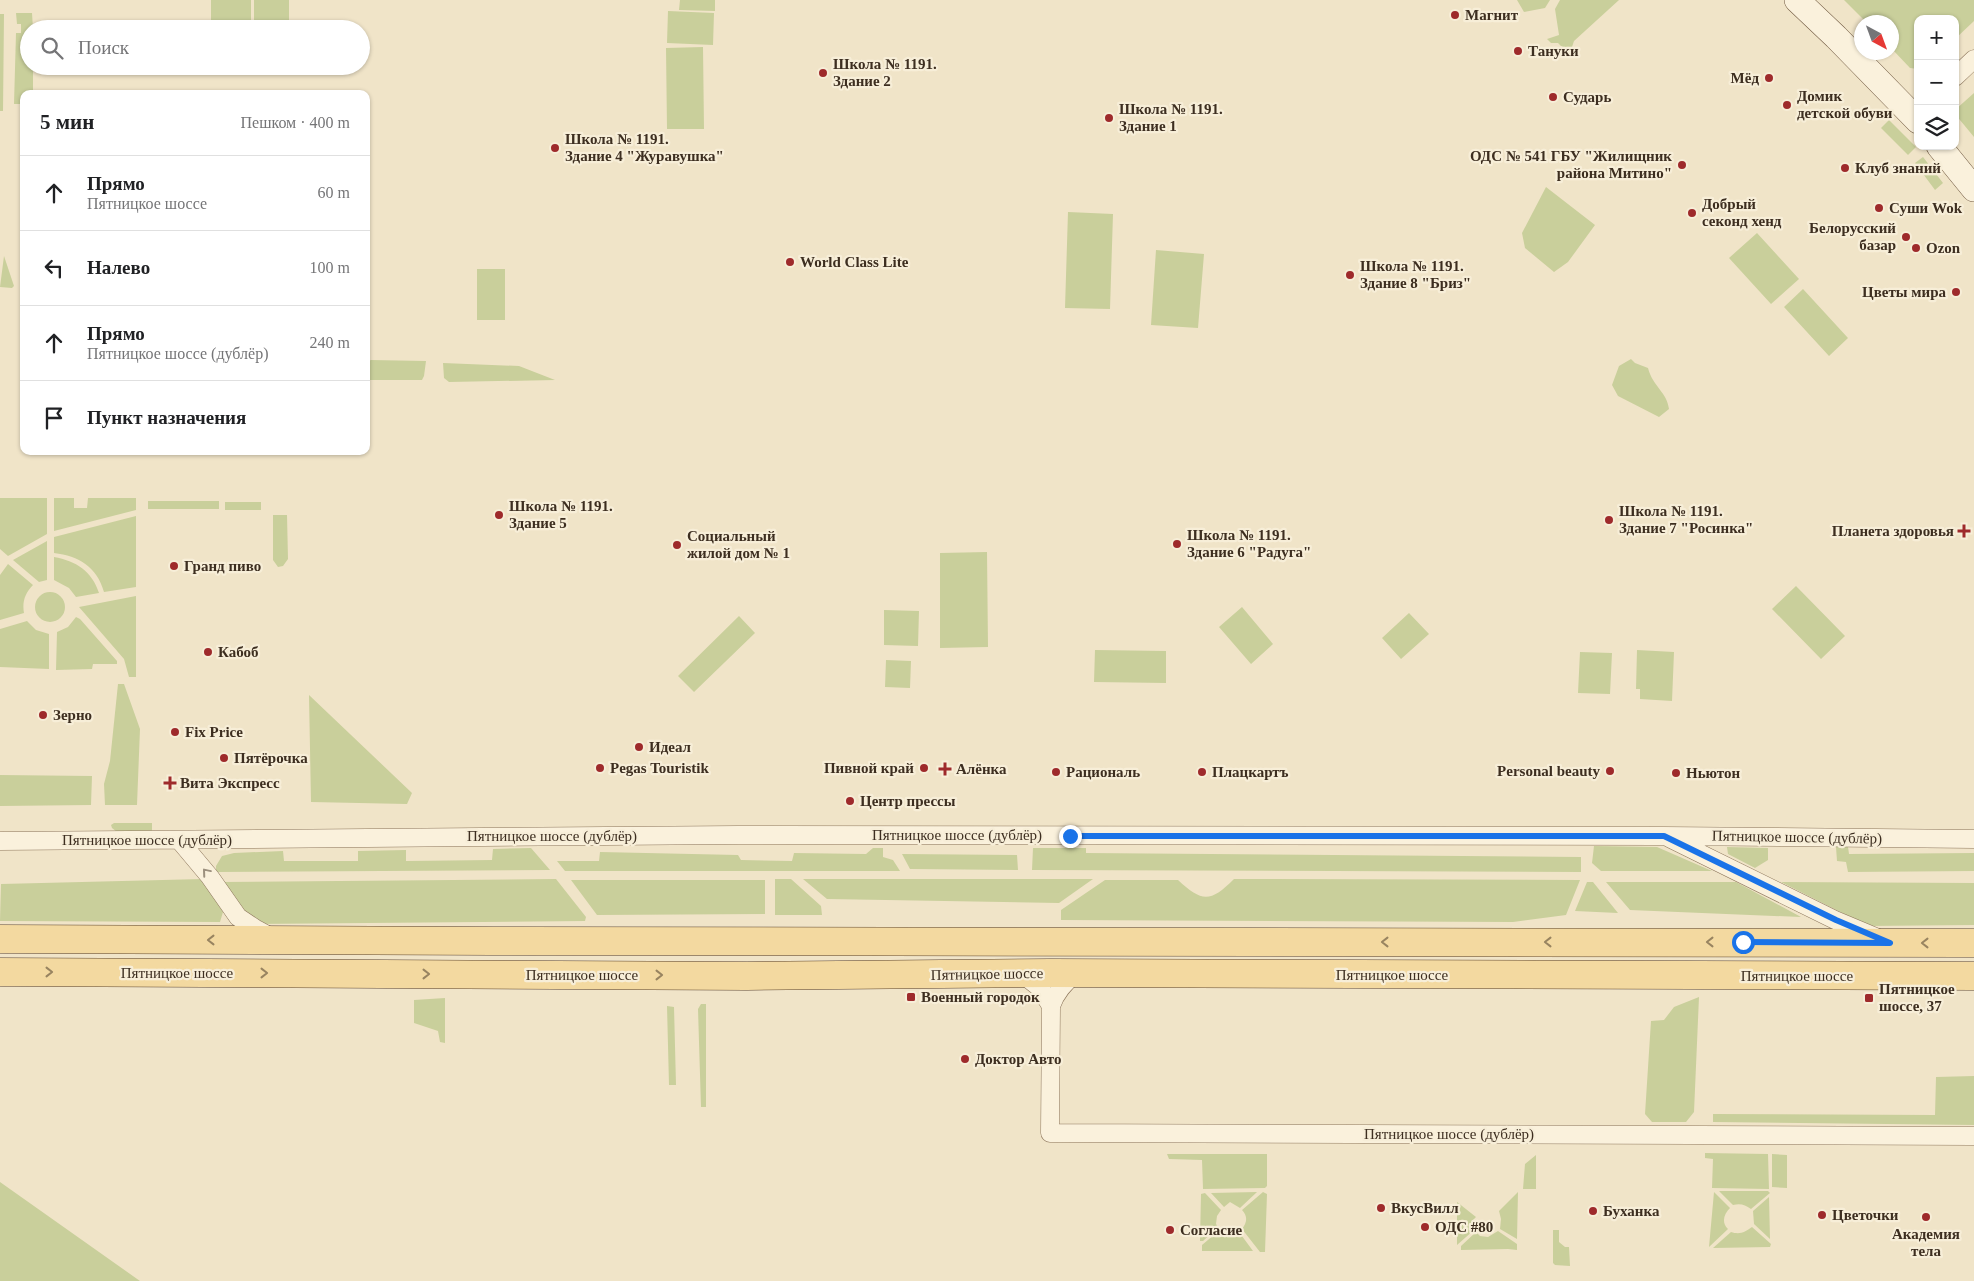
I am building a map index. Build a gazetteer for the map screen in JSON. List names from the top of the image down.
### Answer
{
  "streets": {
    "main road": ["Пятницкое шоссе"],
    "street": ["Пятницкое шоссе (дублёр)"]
  },
  "crossings": [
    ["Пятницкое шоссе (дублёр)", "Пятницкое шоссе"]
  ],
  "places": {
    "other": [
      "Магнит",
      "Тануки",
      "Школа № 1191. Здание 2",
      "Мёд",
      "Сударь",
      "Домик детской обуви",
      "Школа № 1191. Здание 1",
      "Школа № 1191. Здание 4 \"Журавушка\"",
      "ОДС № 541 ГБУ \"Жилищник района Митино\"",
      "Клуб знаний",
      "Суши Wok",
      "Добрый секонд хенд",
      "Белорусский базар",
      "Ozon",
      "World Class Lite",
      "Школа № 1191. Здание 8 \"Бриз\"",
      "Цветы мира",
      "Школа № 1191. Здание 5",
      "Школа № 1191. Здание 7 \"Росинка\"",
      "Школа № 1191. Здание 6 \"Радуга\"",
      "Социальный жилой дом № 1",
      "Гранд пиво",
      "Кабоб",
      "Зерно",
      "Fix Price",
      "Идеал",
      "Пятёрочка",
      "Pegas Touristik",
      "Пивной край",
      "Personal beauty",
      "Рациональ",
      "Плацкартъ",
      "Ньютон",
      "Центр прессы",
      "Доктор Авто",
      "ВкусВилл",
      "Буханка",
      "Цветочки",
      "Академия тела",
      "ОДС #80",
      "Согласие"
    ],
    "health": ["Планета здоровья", "Алёнка", "Вита Экспресс"],
    "transit": ["Военный городок", "Пятницкое шоссе, 37"]
  },
  "north": "bottom right",
  "page": {
    "map_buttons": ["+", "−"],
    "search": "Поиск",
    "heading": ["5 мин", "Пешком · 400 m"],
    "list": [
      ["Прямо", "Пятницкое шоссе", "60 m"],
      ["Налево", "100 m"],
      ["Прямо", "Пятницкое шоссе (дублёр)", "240 m"],
      "Пункт назначения"
    ]
  }
}
